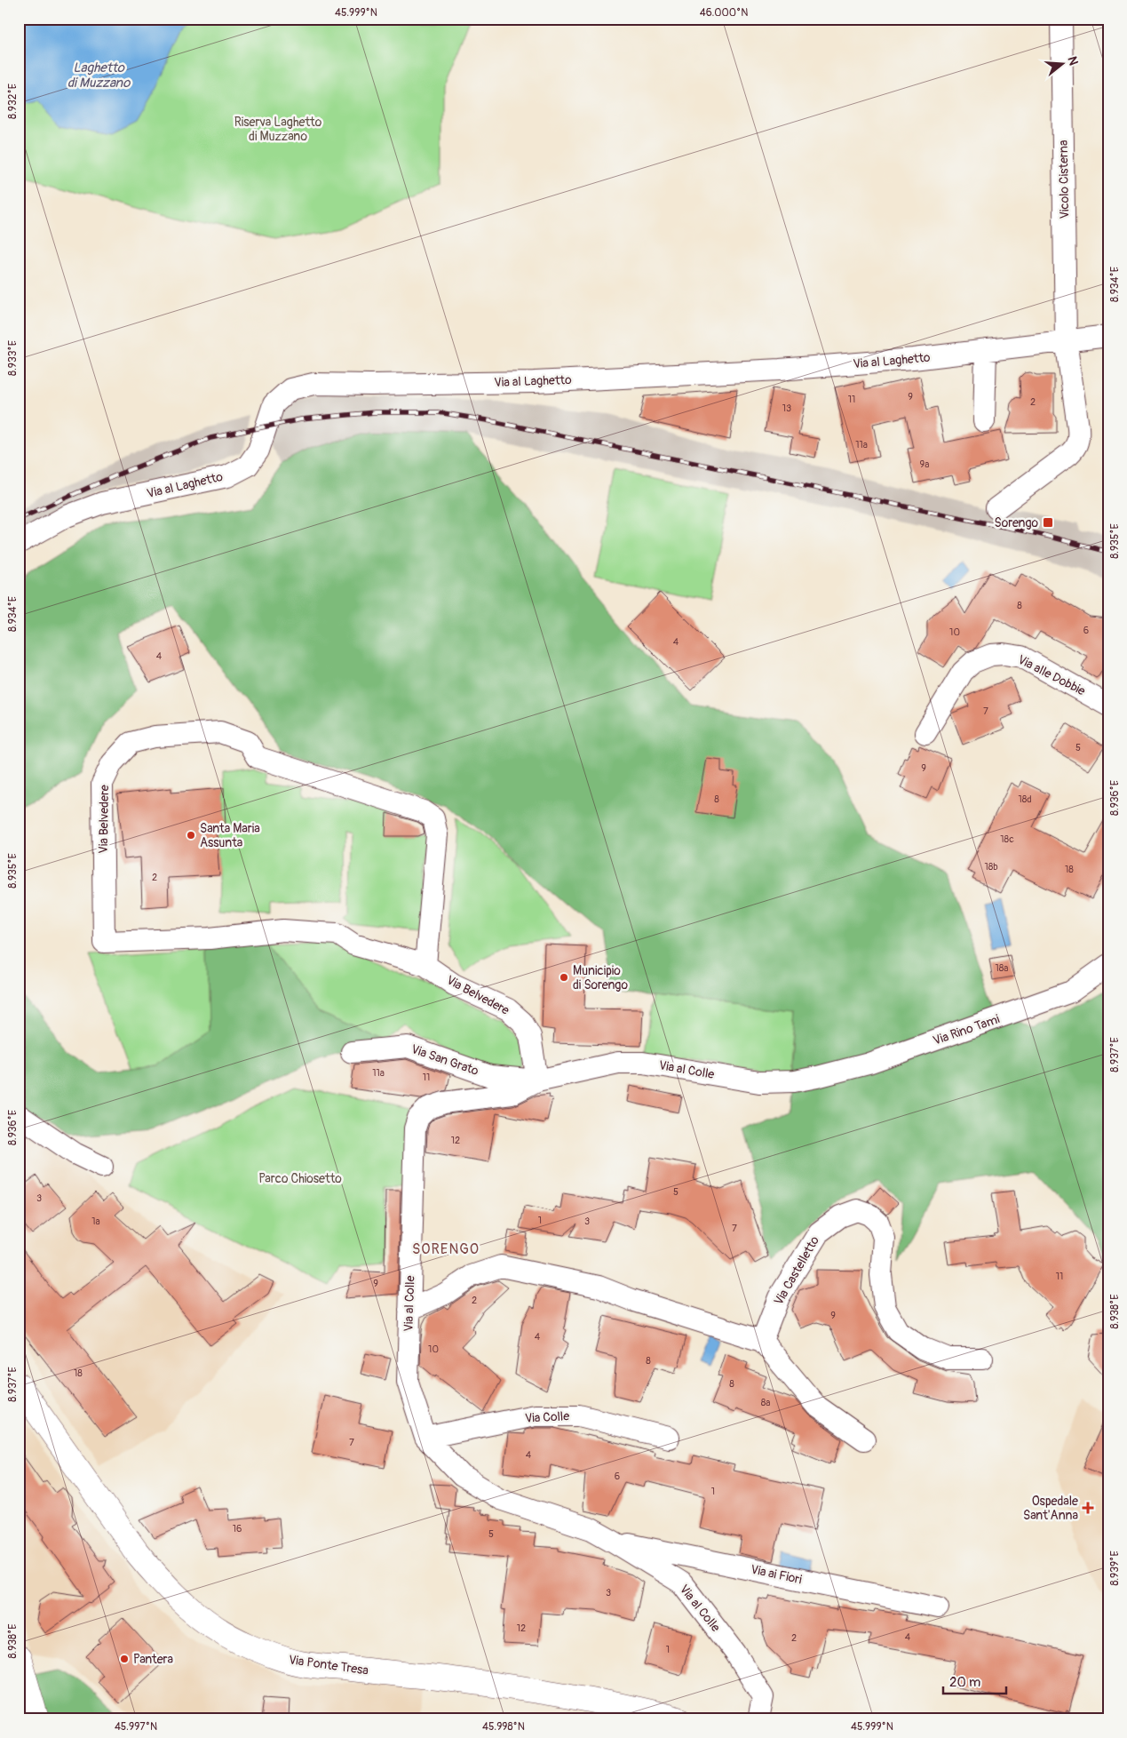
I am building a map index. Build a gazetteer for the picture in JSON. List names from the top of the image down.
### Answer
{
  "streets": {
    "main road": ["Via Ponte Tresa"],
    "street": [
      "Vicolo Cisterna",
      "Via al Laghetto",
      "Via alle Dobbie",
      "Via Belvedere",
      "Via Rino Tami",
      "Via San Grato",
      "Via al Colle",
      "Via Castelletto",
      "Via Colle",
      "Via ai Fiori"
    ]
  },
  "crossings": [
    ["Vicolo Cisterna", "Via al Laghetto"],
    ["Via Belvedere", "Via San Grato"],
    ["Via Belvedere", "Via al Colle"],
    ["Via Rino Tami", "Via al Colle"],
    ["Via San Grato", "Via al Colle"],
    ["Via al Colle", "Via Colle"],
    ["Via al Colle", "Via ai Fiori"]
  ],
  "districts": ["SORENGO"],
  "water": ["Laghetto di Muzzano"],
  "parks": ["Riserva Laghetto di Muzzano", "Parco Chiosetto"],
  "places": {
    "transit": ["Sorengo"],
    "other": ["Santa Maria Assunta", "Municipio di Sorengo", "Pantera"],
    "health": ["Ospedale Sant'Anna"]
  },
  "house_numbers": [
    "9",
    "11",
    "2",
    "13",
    "11a",
    "9a",
    "8",
    "6",
    "10",
    "4",
    "4",
    "7",
    "5",
    "9",
    "8",
    "18d",
    "18c",
    "18b",
    "18",
    "2",
    "18a",
    "11a",
    "11",
    "12",
    "5",
    "3",
    "1",
    "1a",
    "3",
    "7",
    "11",
    "9",
    "2",
    "9",
    "4",
    "10",
    "8",
    "18",
    "8",
    "8a",
    "7",
    "4",
    "6",
    "1",
    "16",
    "5",
    "3",
    "12",
    "4",
    "2",
    "1"
  ],
  "scale_bar": "20 m",
  "north": "right",
  "coordinates": [
    "45.999°N",
    "46.000°N",
    "8.932°E",
    "8.934°E",
    "8.933°E",
    "8.935°E",
    "8.936°E",
    "8.937°E",
    "8.938°E",
    "8.939°E",
    "45.997°N",
    "45.998°N"
  ]
}
